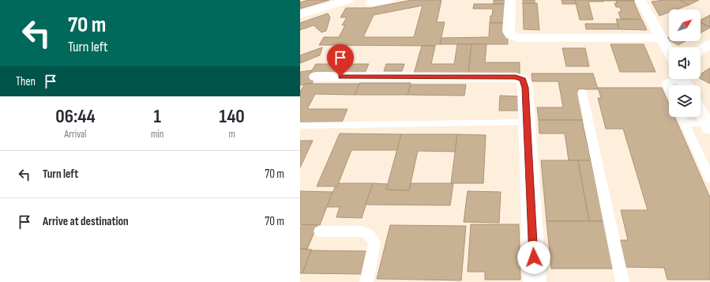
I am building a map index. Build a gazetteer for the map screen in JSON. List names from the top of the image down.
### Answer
{
  "north": "top right",
  "page": {
    "turn": ["70 m", "Turn left"],
    "then": "Then",
    "eta": [
      "06:44",
      "Arrival",
      "1",
      "min",
      "140",
      "m"
    ],
    "list": [
      {
        "name": "Turn left",
        "value": "70 m"
      },
      {
        "name": "Arrive at destination",
        "value": "70 m"
      }
    ]
  }
}
